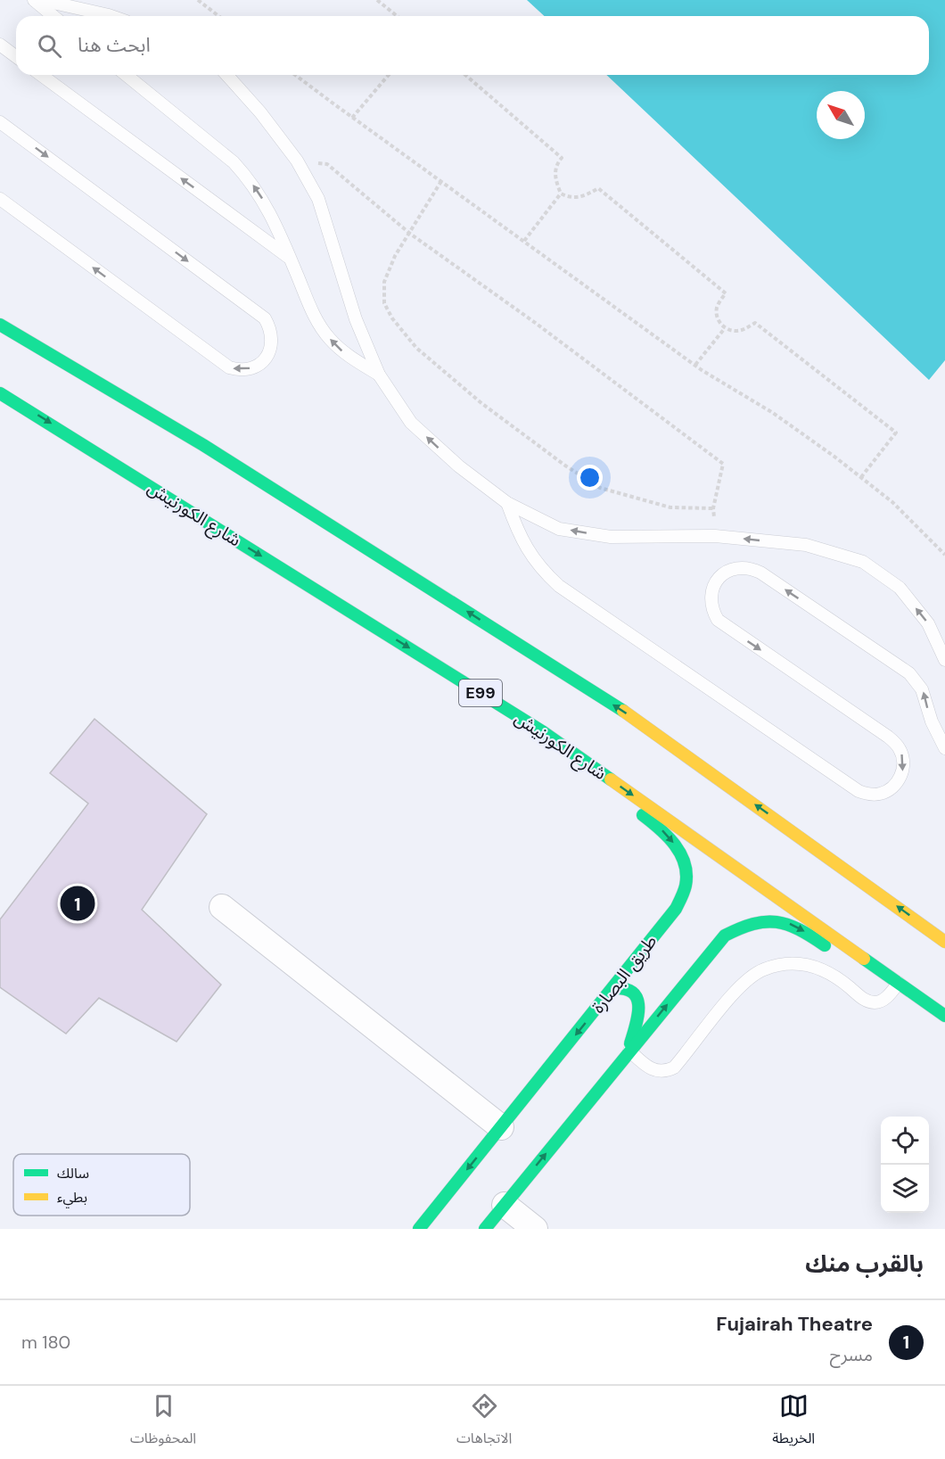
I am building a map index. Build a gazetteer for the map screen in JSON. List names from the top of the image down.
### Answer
{
  "streets": {
    "main road": ["شارع الكورنيش", "E99", "طريق البصارة"]
  },
  "crossings": [
    ["شارع الكورنيش", "طريق البصارة"]
  ],
  "legend": ["سالك", "بطيء"],
  "north": "top left",
  "page": {
    "search": "ابحث هنا",
    "pins": "1",
    "heading": "بالقرب منك",
    "list": [
      {
        "mark": "1",
        "name": "Fujairah Theatre",
        "note": "مسرح",
        "value": "180 m"
      }
    ],
    "nav": ["الخريطة", "الاتجاهات", "المحفوظات"]
  }
}
